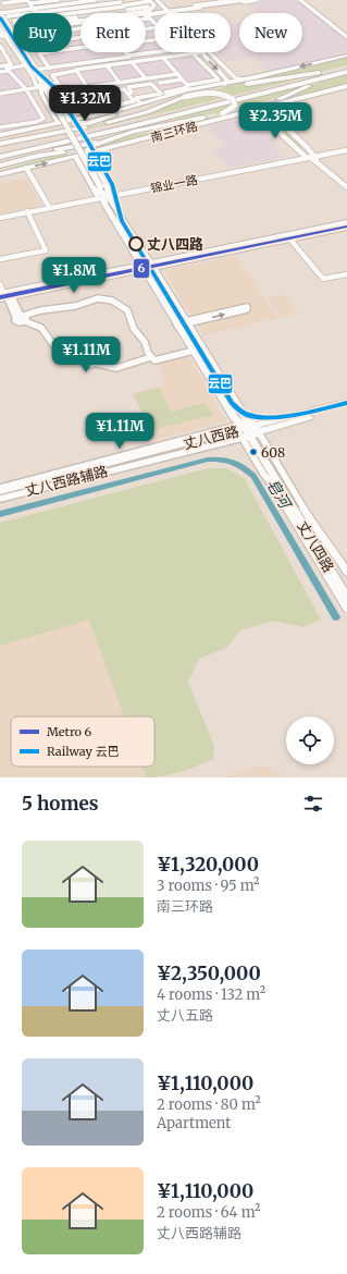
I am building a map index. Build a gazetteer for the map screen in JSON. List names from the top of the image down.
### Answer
{
  "streets": {
    "highway": ["南三环路"],
    "main road": ["丈八西路", "丈八四路"],
    "street": ["锦业一路", "丈八西路辅路"]
  },
  "crossings": [
    ["锦业一路", "丈八四路"],
    ["丈八西路", "丈八西路辅路"],
    ["丈八西路", "丈八四路"],
    ["丈八西路辅路", "丈八四路"]
  ],
  "water": ["皂河"],
  "places": ["丈八四路", "608"],
  "lines": ["rail line 云巴", "metro line 6"],
  "legend": ["Metro 6", "Railway 云巴"],
  "page": {
    "chip": [
      "Buy",
      "Rent",
      "Filters",
      "New"
    ],
    "price": [
      "¥1.32M",
      "¥2.35M",
      "¥1.8M",
      "¥1.11M",
      "¥1.11M"
    ],
    "heading": "5 homes",
    "list": [
      {
        "name": "¥1,320,000",
        "note": "3 rooms · 95 m² · 南三环路"
      },
      {
        "name": "¥2,350,000",
        "note": "4 rooms · 132 m² · 丈八五路"
      },
      {
        "name": "¥1,110,000",
        "note": "2 rooms · 80 m² · Apartment"
      },
      {
        "name": "¥1,110,000",
        "note": "2 rooms · 64 m² · 丈八西路辅路"
      }
    ]
  }
}
